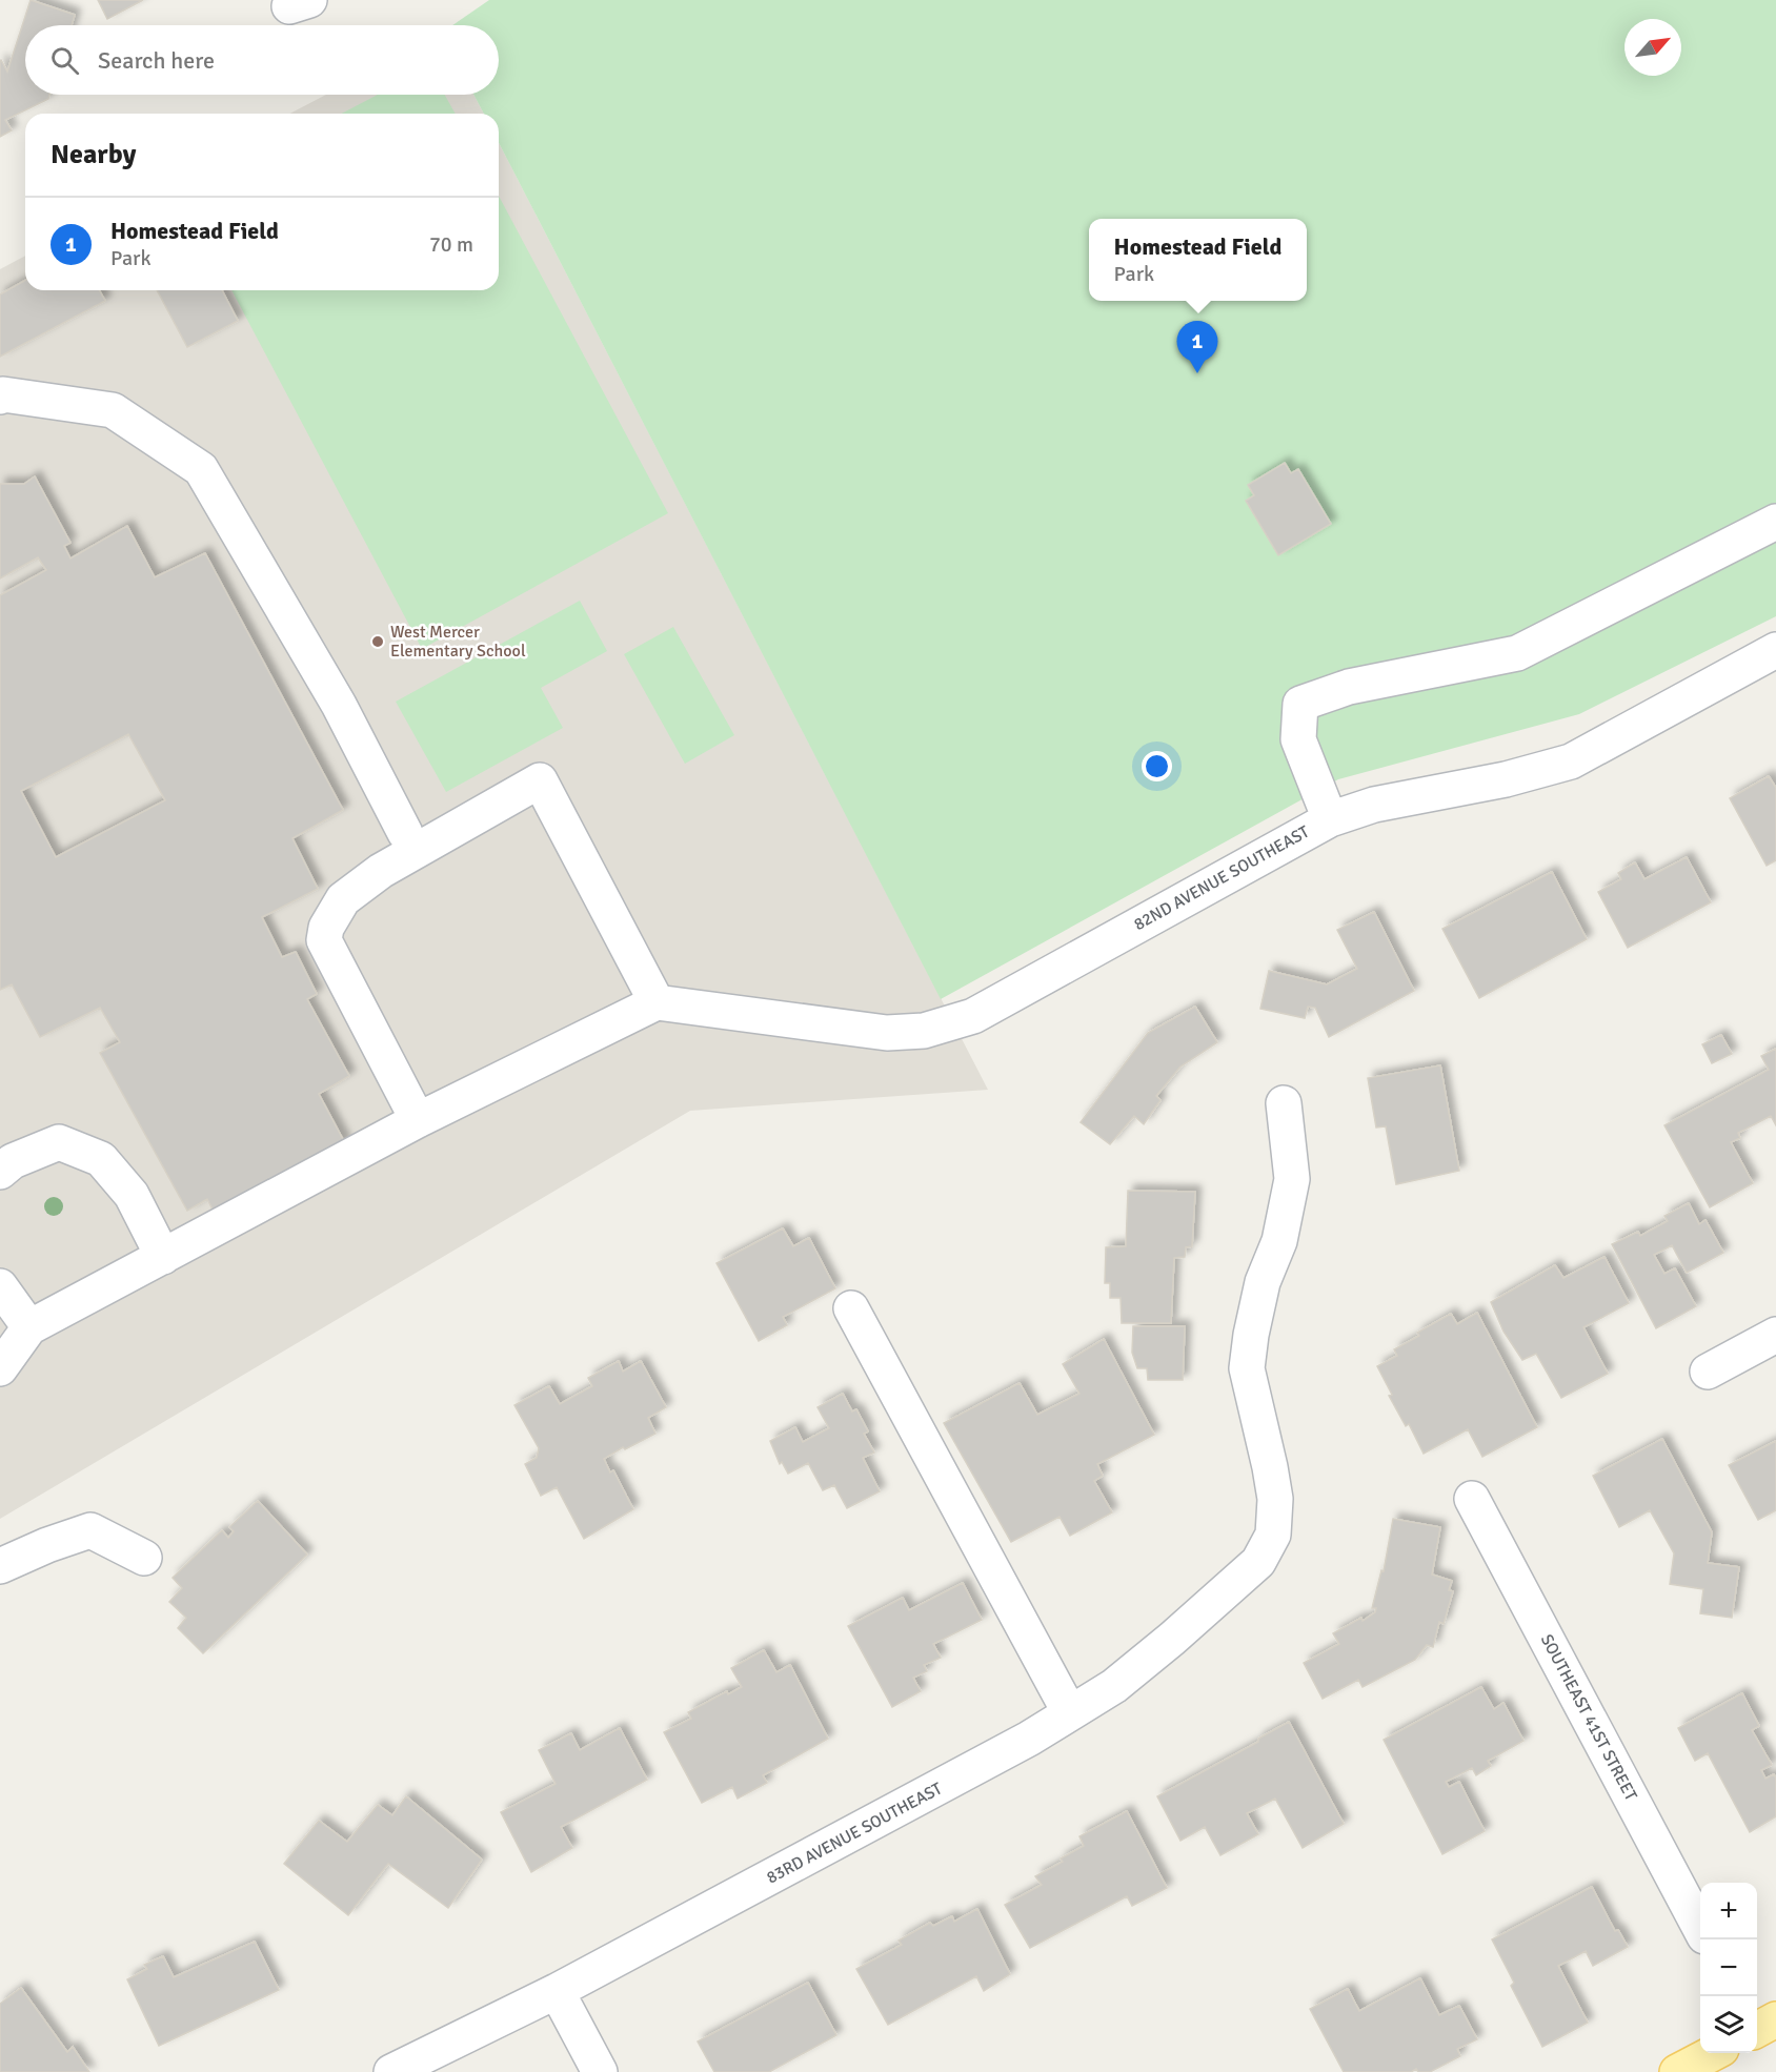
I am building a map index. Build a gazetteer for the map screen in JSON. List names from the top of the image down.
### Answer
{
  "streets": {
    "street": ["82ND AVENUE SOUTHEAST", "SOUTHEAST 41ST STREET", "83RD AVENUE SOUTHEAST"]
  },
  "places": ["West Mercer Elementary School"],
  "north": "top right",
  "page": {
    "search": "Search here",
    "heading": "Nearby",
    "list": [
      {
        "mark": "1",
        "name": "Homestead Field",
        "note": "Park",
        "value": "70 m"
      }
    ],
    "popup": ["Homestead Field", "Park"],
    "pins": "1",
    "map_buttons": ["+", "−"]
  }
}
